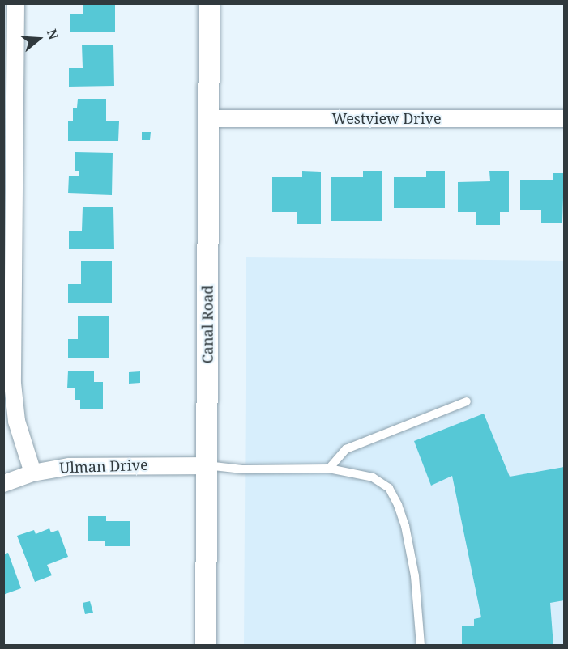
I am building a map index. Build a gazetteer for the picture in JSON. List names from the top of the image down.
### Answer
{
  "streets": {
    "street": ["Westview Drive", "Canal Road", "Ulman Drive"]
  },
  "crossings": [
    ["Westview Drive", "Canal Road"],
    ["Canal Road", "Ulman Drive"]
  ],
  "north": "right"
}
